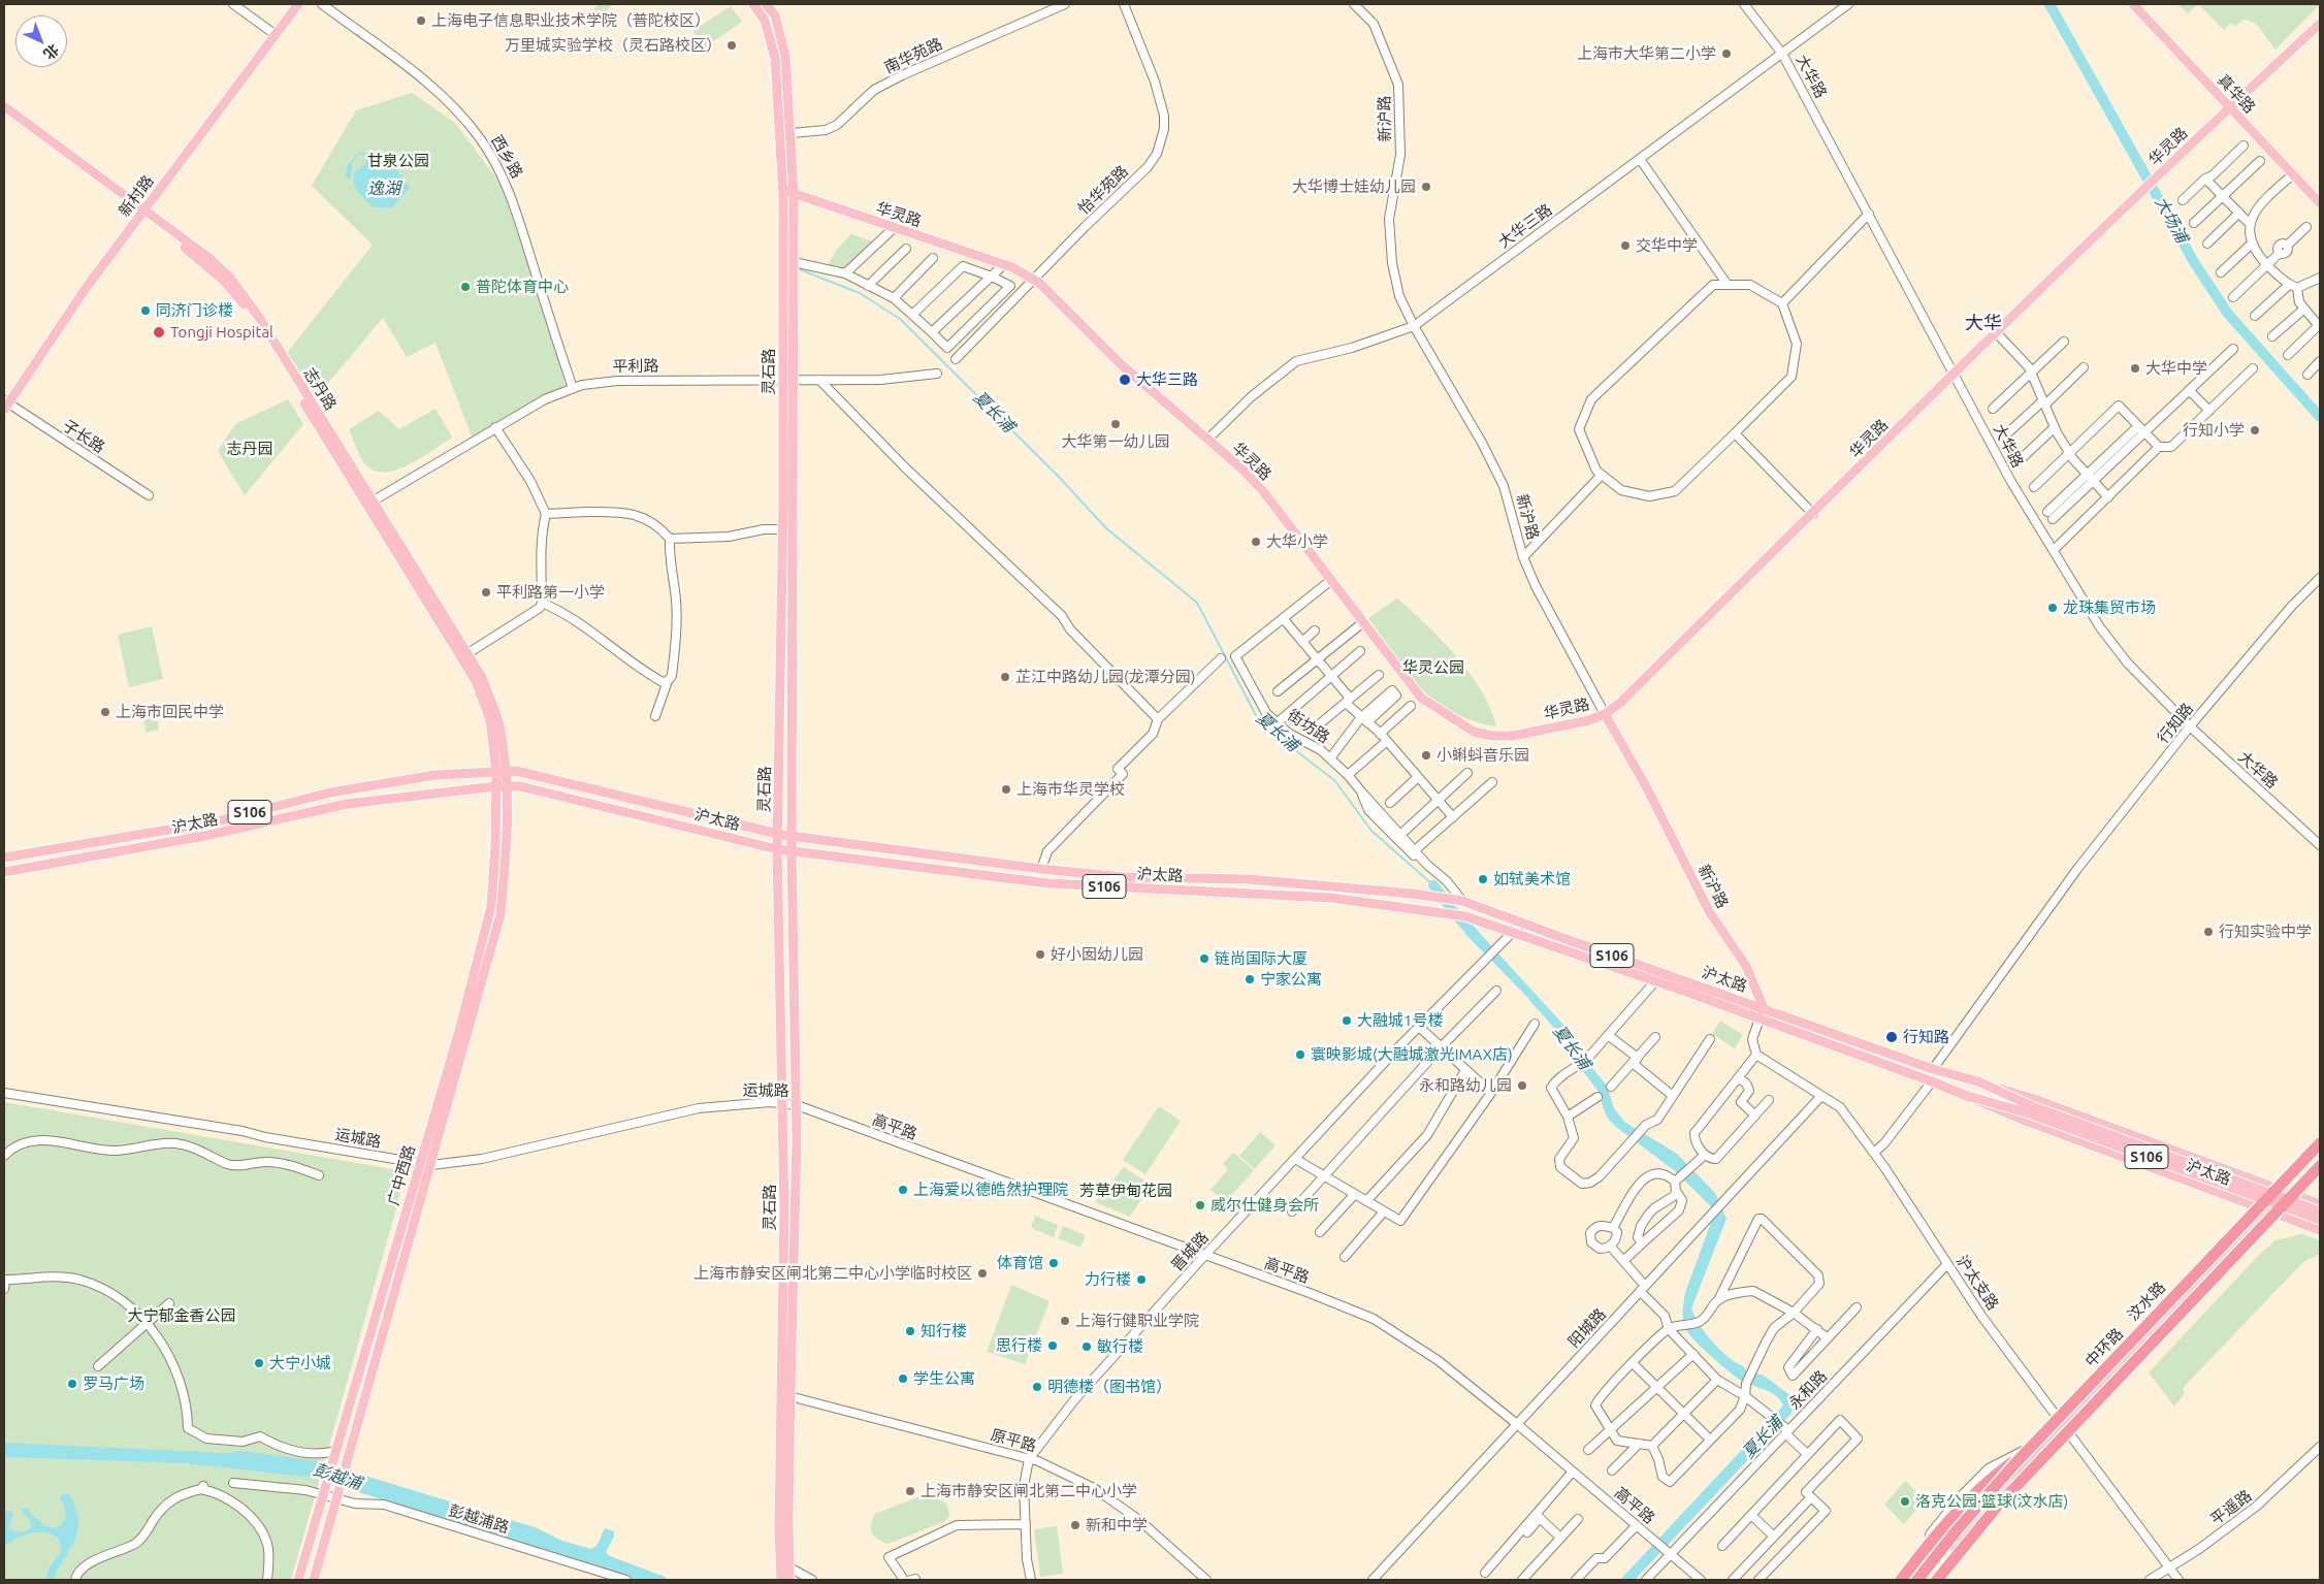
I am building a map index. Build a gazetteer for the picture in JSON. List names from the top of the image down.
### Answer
{
  "streets": {
    "highway": ["中环路"],
    "main road": [
      "真华路",
      "新沪路",
      "华灵路",
      "新村路",
      "灵石路",
      "志丹路",
      "S106",
      "沪太路",
      "广中西路",
      "汶水路"
    ],
    "street": [
      "南华苑路",
      "大华路",
      "西乡路",
      "怡华苑路",
      "大华三路",
      "平利路",
      "子长路",
      "行知路",
      "街坊路",
      "运城路",
      "高平路",
      "晋城路",
      "沪太支路",
      "阳城路",
      "永和路",
      "原平路",
      "平遥路",
      "彭越浦路"
    ]
  },
  "crossings": [
    ["南华苑路", "灵石路"],
    ["大华路", "华灵路"],
    ["大华路", "大华三路"],
    ["大华路", "行知路"],
    ["真华路", "华灵路"],
    ["新沪路", "华灵路"],
    ["新沪路", "大华三路"],
    ["新沪路", "沪太路"],
    ["华灵路", "怡华苑路"],
    ["华灵路", "大华三路"],
    ["华灵路", "灵石路"],
    ["华灵路", "街坊路"],
    ["西乡路", "平利路"],
    ["新村路", "志丹路"],
    ["新村路", "子长路"],
    ["平利路", "灵石路"],
    ["平利路", "志丹路"],
    ["灵石路", "沪太路"],
    ["灵石路", "运城路"],
    ["灵石路", "高平路"],
    ["灵石路", "原平路"],
    ["志丹路", "沪太路"],
    ["志丹路", "广中西路"],
    ["行知路", "沪太路"],
    ["街坊路", "沪太路"],
    ["沪太路", "广中西路"],
    ["沪太路", "晋城路"],
    ["沪太路", "汶水路"],
    ["运城路", "高平路"],
    ["运城路", "广中西路"],
    ["高平路", "晋城路"],
    ["高平路", "阳城路"],
    ["高平路", "永和路"],
    ["广中西路", "彭越浦路"],
    ["晋城路", "原平路"],
    ["沪太支路", "汶水路"],
    ["沪太支路", "阳城路"],
    ["沪太支路", "永和路"],
    ["沪太支路", "平遥路"],
    ["汶水路", "中环路"]
  ],
  "districts": ["大华"],
  "water": [
    "逸湖",
    "大场浦",
    "夏长浦",
    "彭越浦"
  ],
  "parks": [
    "甘泉公园",
    "志丹园",
    "华灵公园",
    "芳草伊甸花园",
    "大宁郁金香公园"
  ],
  "places": [
    "上海电子信息职业技术学院（普陀校区）",
    "万里城实验学校（灵石路校区）",
    "上海市大华第二小学",
    "大华博士娃幼儿园",
    "交华中学",
    "普陀体育中心",
    "同济门诊楼",
    "Tongji Hospital",
    "大华中学",
    "大华三路",
    "大华第一幼儿园",
    "行知小学",
    "大华小学",
    "平利路第一小学",
    "龙珠集贸市场",
    "芷江中路幼儿园(龙潭分园)",
    "上海市回民中学",
    "小蝌蚪音乐园",
    "上海市华灵学校",
    "如轼美术馆",
    "行知实验中学",
    "好小囡幼儿园",
    "链尚国际大厦",
    "宁家公寓",
    "大融城1号楼",
    "行知路",
    "寰映影城(大融城激光IMAX店)",
    "永和路幼儿园",
    "上海爱以德皓然护理院",
    "威尔仕健身会所",
    "体育馆",
    "上海市静安区闸北第二中心小学临时校区",
    "力行楼",
    "上海行健职业学院",
    "知行楼",
    "思行楼",
    "敏行楼",
    "大宁小城",
    "学生公寓",
    "罗马广场",
    "明德楼（图书馆）",
    "上海市静安区闸北第二中心小学",
    "洛克公园·篮球(汶水店)",
    "新和中学"
  ],
  "north": "bottom right"
}
